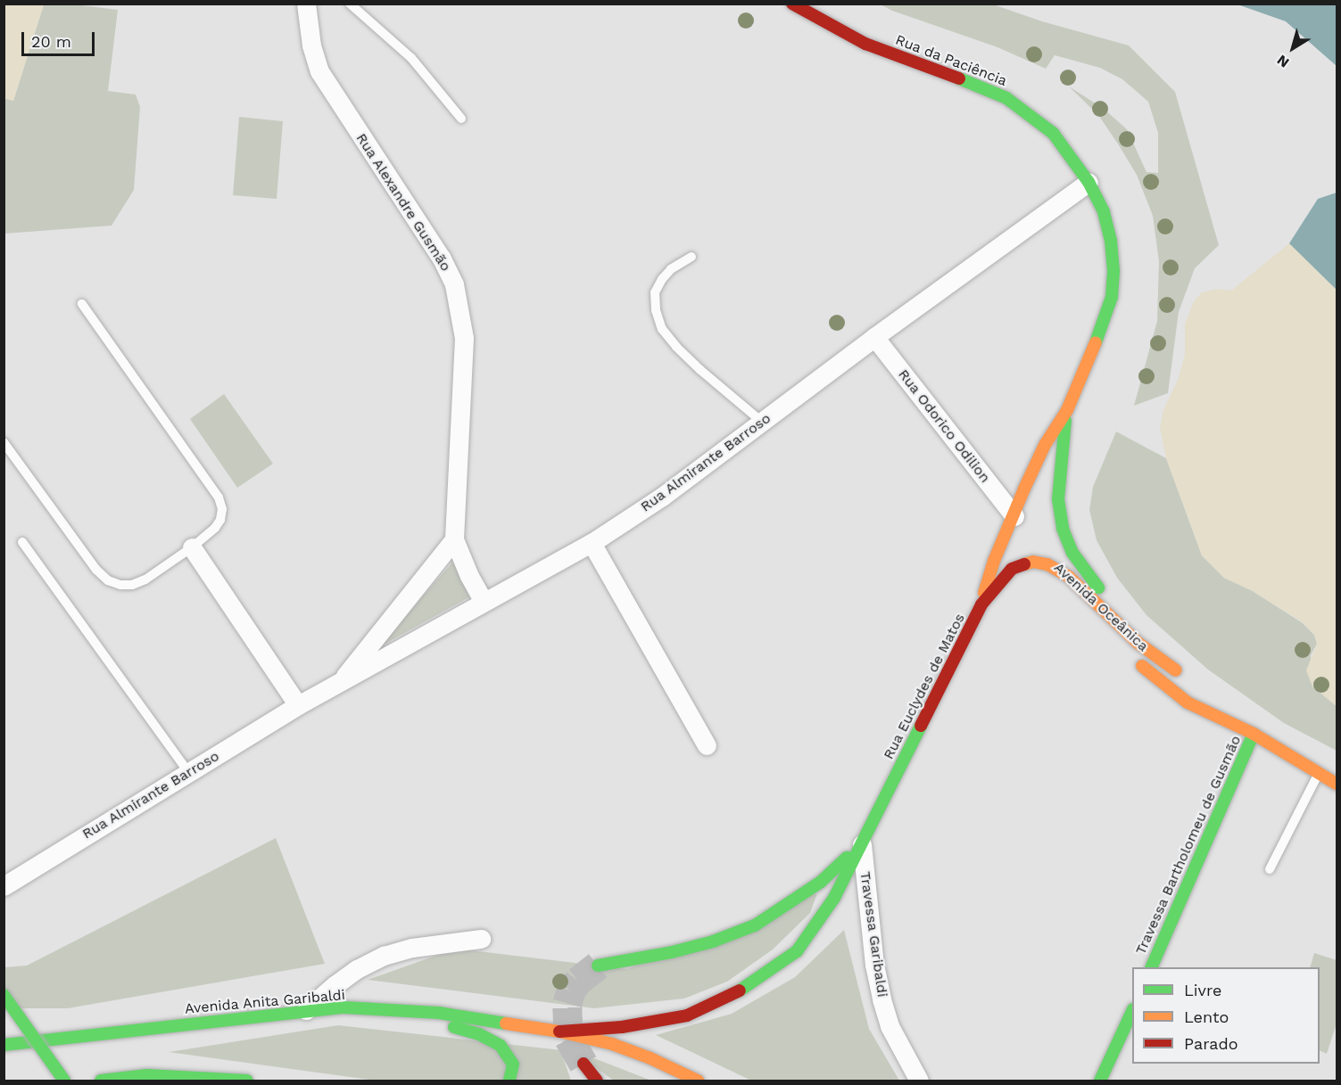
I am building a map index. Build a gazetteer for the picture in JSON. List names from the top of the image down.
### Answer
{
  "streets": {
    "main road": [
      "Rua da Paciência",
      "Avenida Oceânica",
      "Rua Euclydes de Matos",
      "Travessa Bartholomeu de Gusmão",
      "Avenida Anita Garibaldi"
    ],
    "street": [
      "Rua Alexandre Gusmão",
      "Rua Odorico Odilion",
      "Rua Almirante Barroso",
      "Travessa Garibaldi"
    ]
  },
  "crossings": [
    ["Rua da Paciência", "Rua Almirante Barroso"],
    ["Rua da Paciência", "Avenida Oceânica"],
    ["Rua Alexandre Gusmão", "Rua Almirante Barroso"],
    ["Rua Odorico Odilion", "Rua Almirante Barroso"],
    ["Avenida Oceânica", "Rua Euclydes de Matos"],
    ["Avenida Oceânica", "Travessa Bartholomeu de Gusmão"],
    ["Rua Euclydes de Matos", "Travessa Garibaldi"],
    ["Rua Euclydes de Matos", "Avenida Anita Garibaldi"],
    ["Travessa Garibaldi", "Avenida Anita Garibaldi"]
  ],
  "legend": ["Livre", "Lento", "Parado"],
  "scale_bar": "20 m",
  "north": "bottom left"
}
